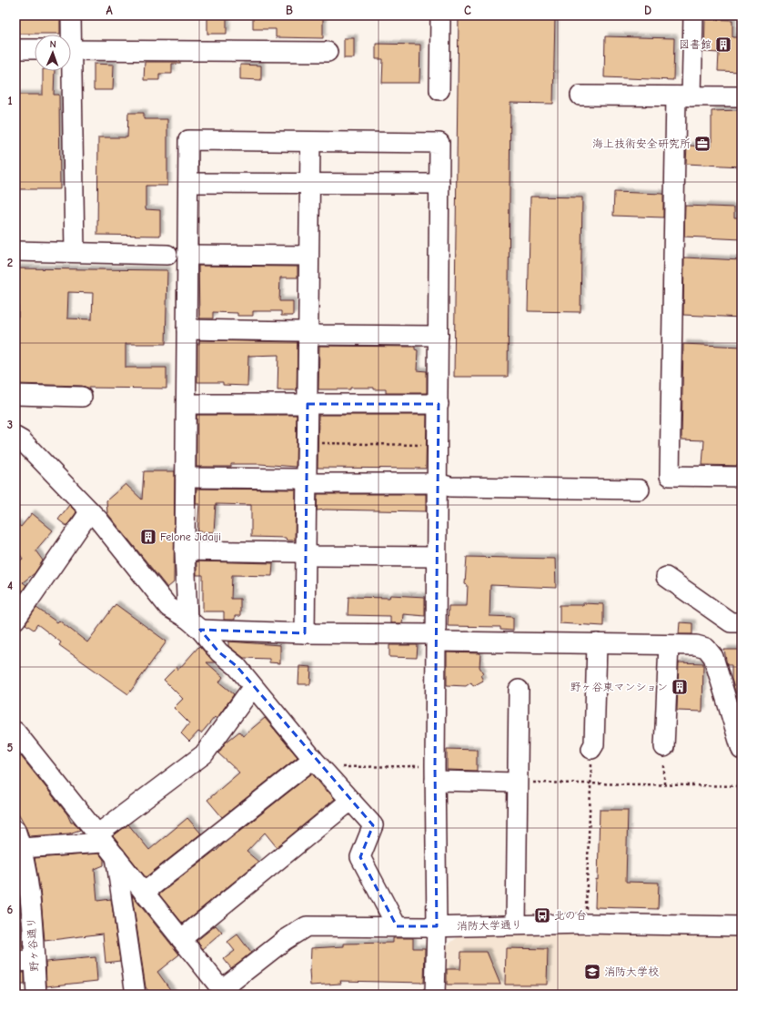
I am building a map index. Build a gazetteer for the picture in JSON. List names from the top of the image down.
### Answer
{
  "streets": {
    "street": ["消防大学通り", "野ヶ谷通り"]
  },
  "places": {
    "building": ["図書館", "Felone Jidaiji", "野ヶ谷東マンション"],
    "office": ["海上技術安全研究所"],
    "bus stop": ["北の台"],
    "school or university": ["消防大学校"]
  },
  "north": "top",
  "grid": {
    "columns": [
      "A",
      "B",
      "C",
      "D"
    ],
    "rows": [
      "1",
      "2",
      "3",
      "4",
      "5",
      "6"
    ]
  }
}
